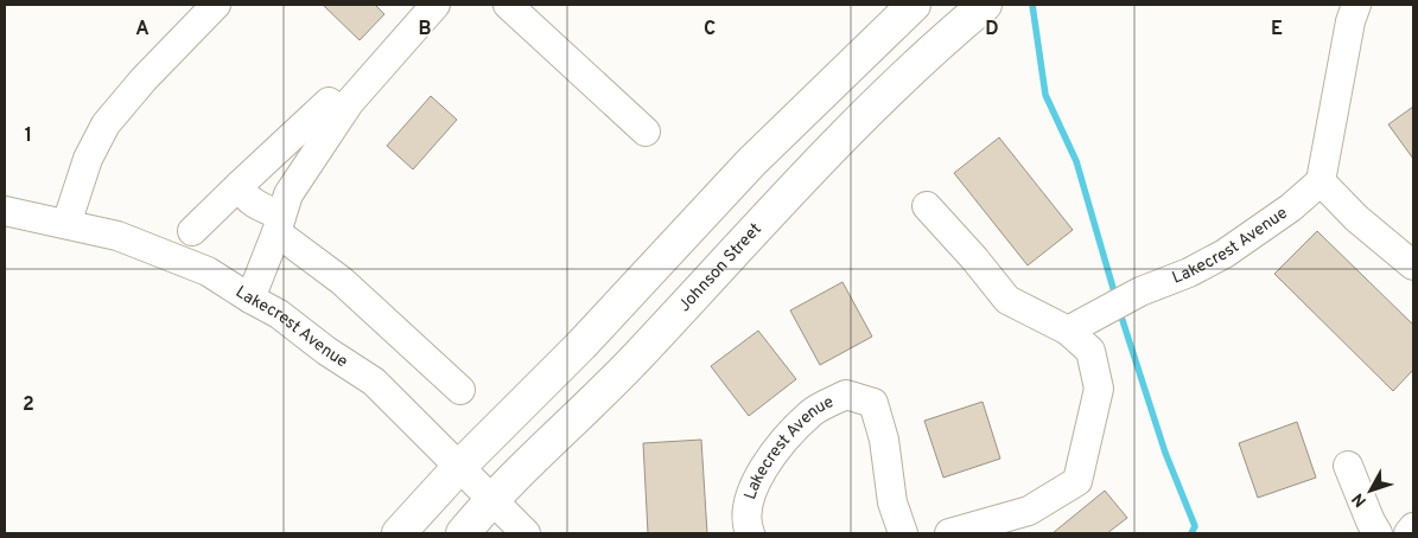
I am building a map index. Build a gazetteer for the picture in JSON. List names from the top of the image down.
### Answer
{
  "streets": {
    "main road": ["Johnson Street"],
    "street": ["Lakecrest Avenue"]
  },
  "crossings": [
    ["Lakecrest Avenue", "Johnson Street"]
  ],
  "north": "bottom left",
  "grid": {
    "columns": [
      "A",
      "B",
      "C",
      "D",
      "E"
    ],
    "rows": ["1", "2"]
  }
}
